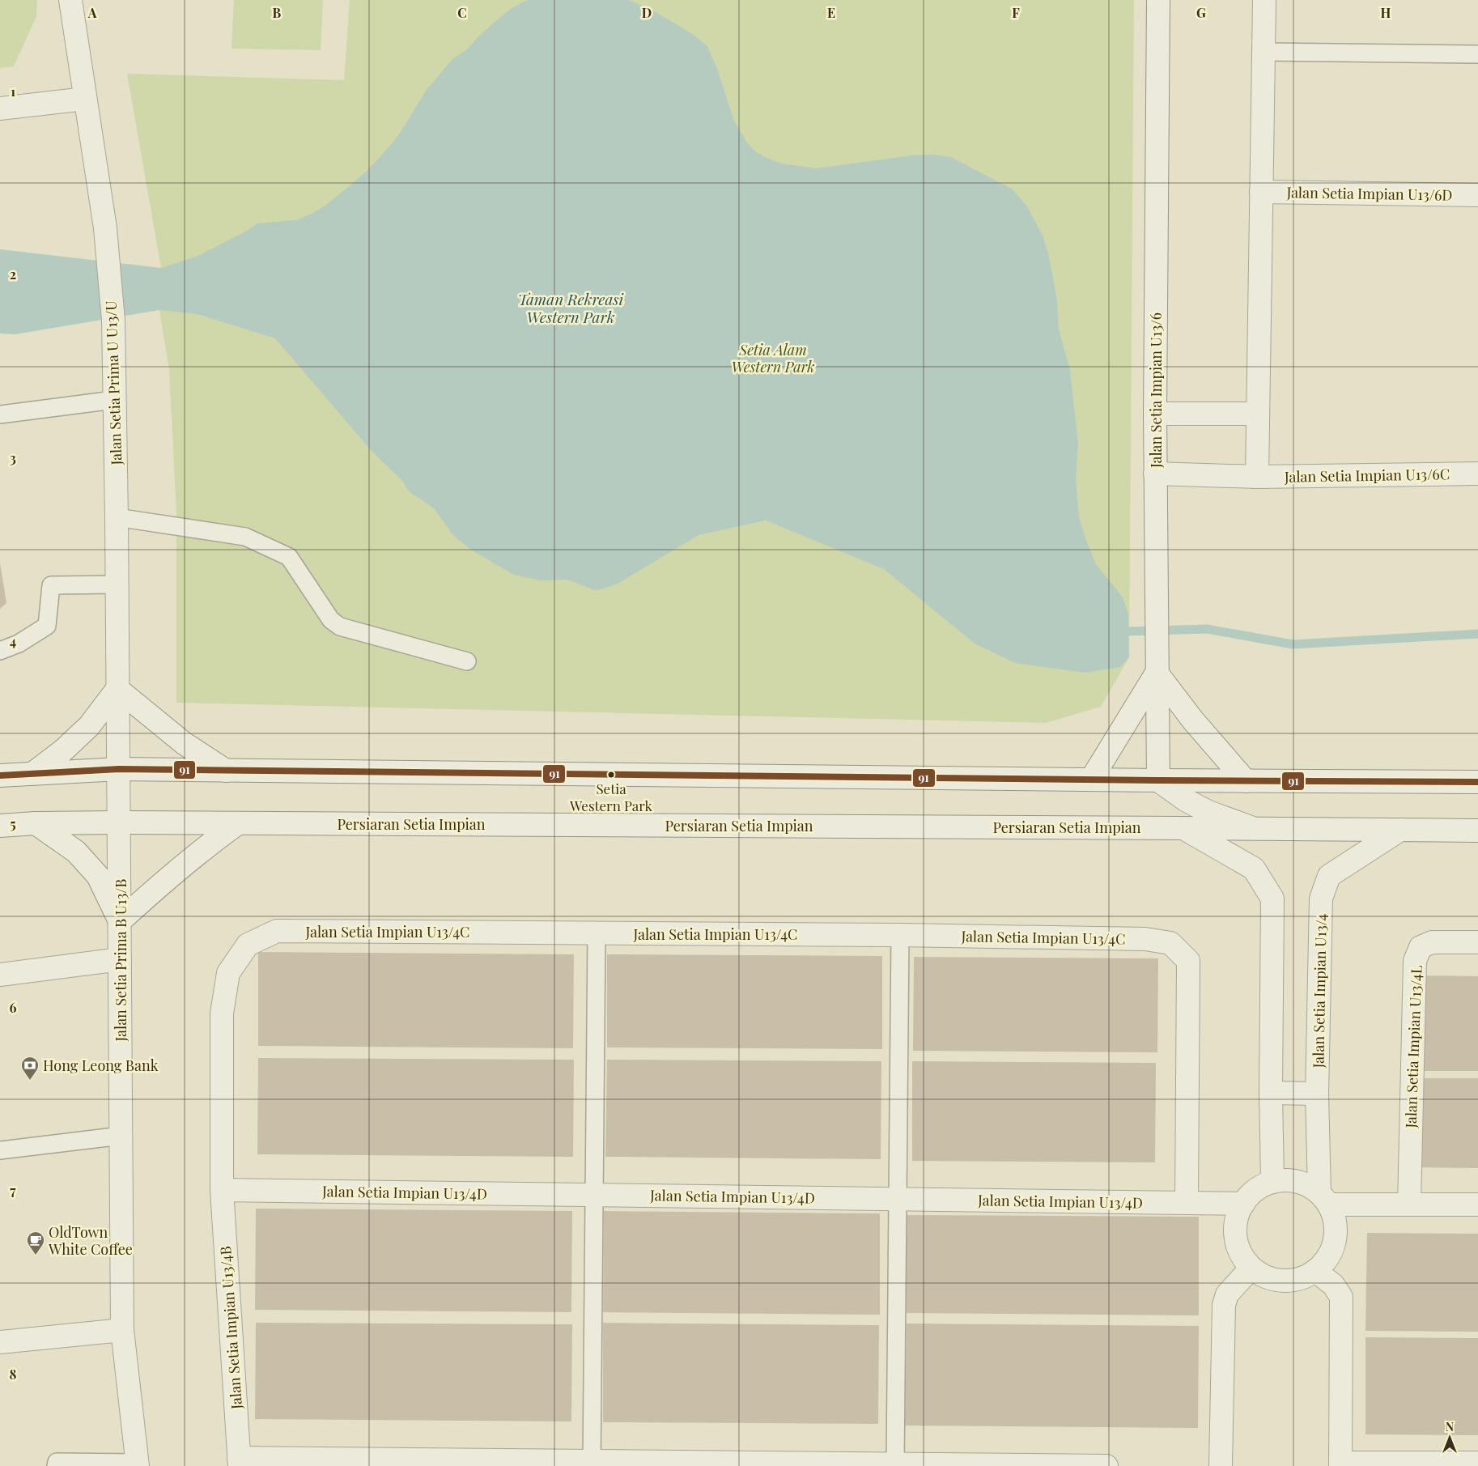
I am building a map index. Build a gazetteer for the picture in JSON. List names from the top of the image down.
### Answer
{
  "streets": {
    "street": [
      "Jalan Setia Impian U13/6D",
      "Jalan Setia Prima U U13/U",
      "Jalan Setia Impian U13/6",
      "Jalan Setia Impian U13/6C",
      "Persiaran Setia Impian",
      "Jalan Setia Impian U13/4C",
      "Jalan Setia Prima B U13/B",
      "Jalan Setia Impian U13/4",
      "Jalan Setia Impian U13/4L",
      "Jalan Setia Impian U13/4D",
      "Jalan Setia Impian U13/4B"
    ]
  },
  "crossings": [
    ["Jalan Setia Prima U U13/U", "Jalan Setia Prima B U13/B"],
    ["Jalan Setia Impian U13/6", "Jalan Setia Impian U13/6C"],
    ["Persiaran Setia Impian", "Jalan Setia Prima B U13/B"],
    ["Persiaran Setia Impian", "Jalan Setia Impian U13/4"],
    ["Jalan Setia Impian U13/4C", "Jalan Setia Impian U13/4D"],
    ["Jalan Setia Impian U13/4C", "Jalan Setia Impian U13/4B"],
    ["Jalan Setia Impian U13/4", "Jalan Setia Impian U13/4D"],
    ["Jalan Setia Impian U13/4D", "Jalan Setia Impian U13/4B"]
  ],
  "water": ["Taman Rekreasi Western Park"],
  "parks": ["Setia Alam Western Park"],
  "places": {
    "other": ["Setia Western Park"],
    "bank": ["Hong Leong Bank"],
    "cafe": ["OldTown White Coffee"]
  },
  "lines": ["transit line 91"],
  "north": "top",
  "grid": {
    "columns": [
      "A",
      "B",
      "C",
      "D",
      "E",
      "F",
      "G",
      "H"
    ],
    "rows": [
      "1",
      "2",
      "3",
      "4",
      "5",
      "6",
      "7",
      "8"
    ]
  }
}
